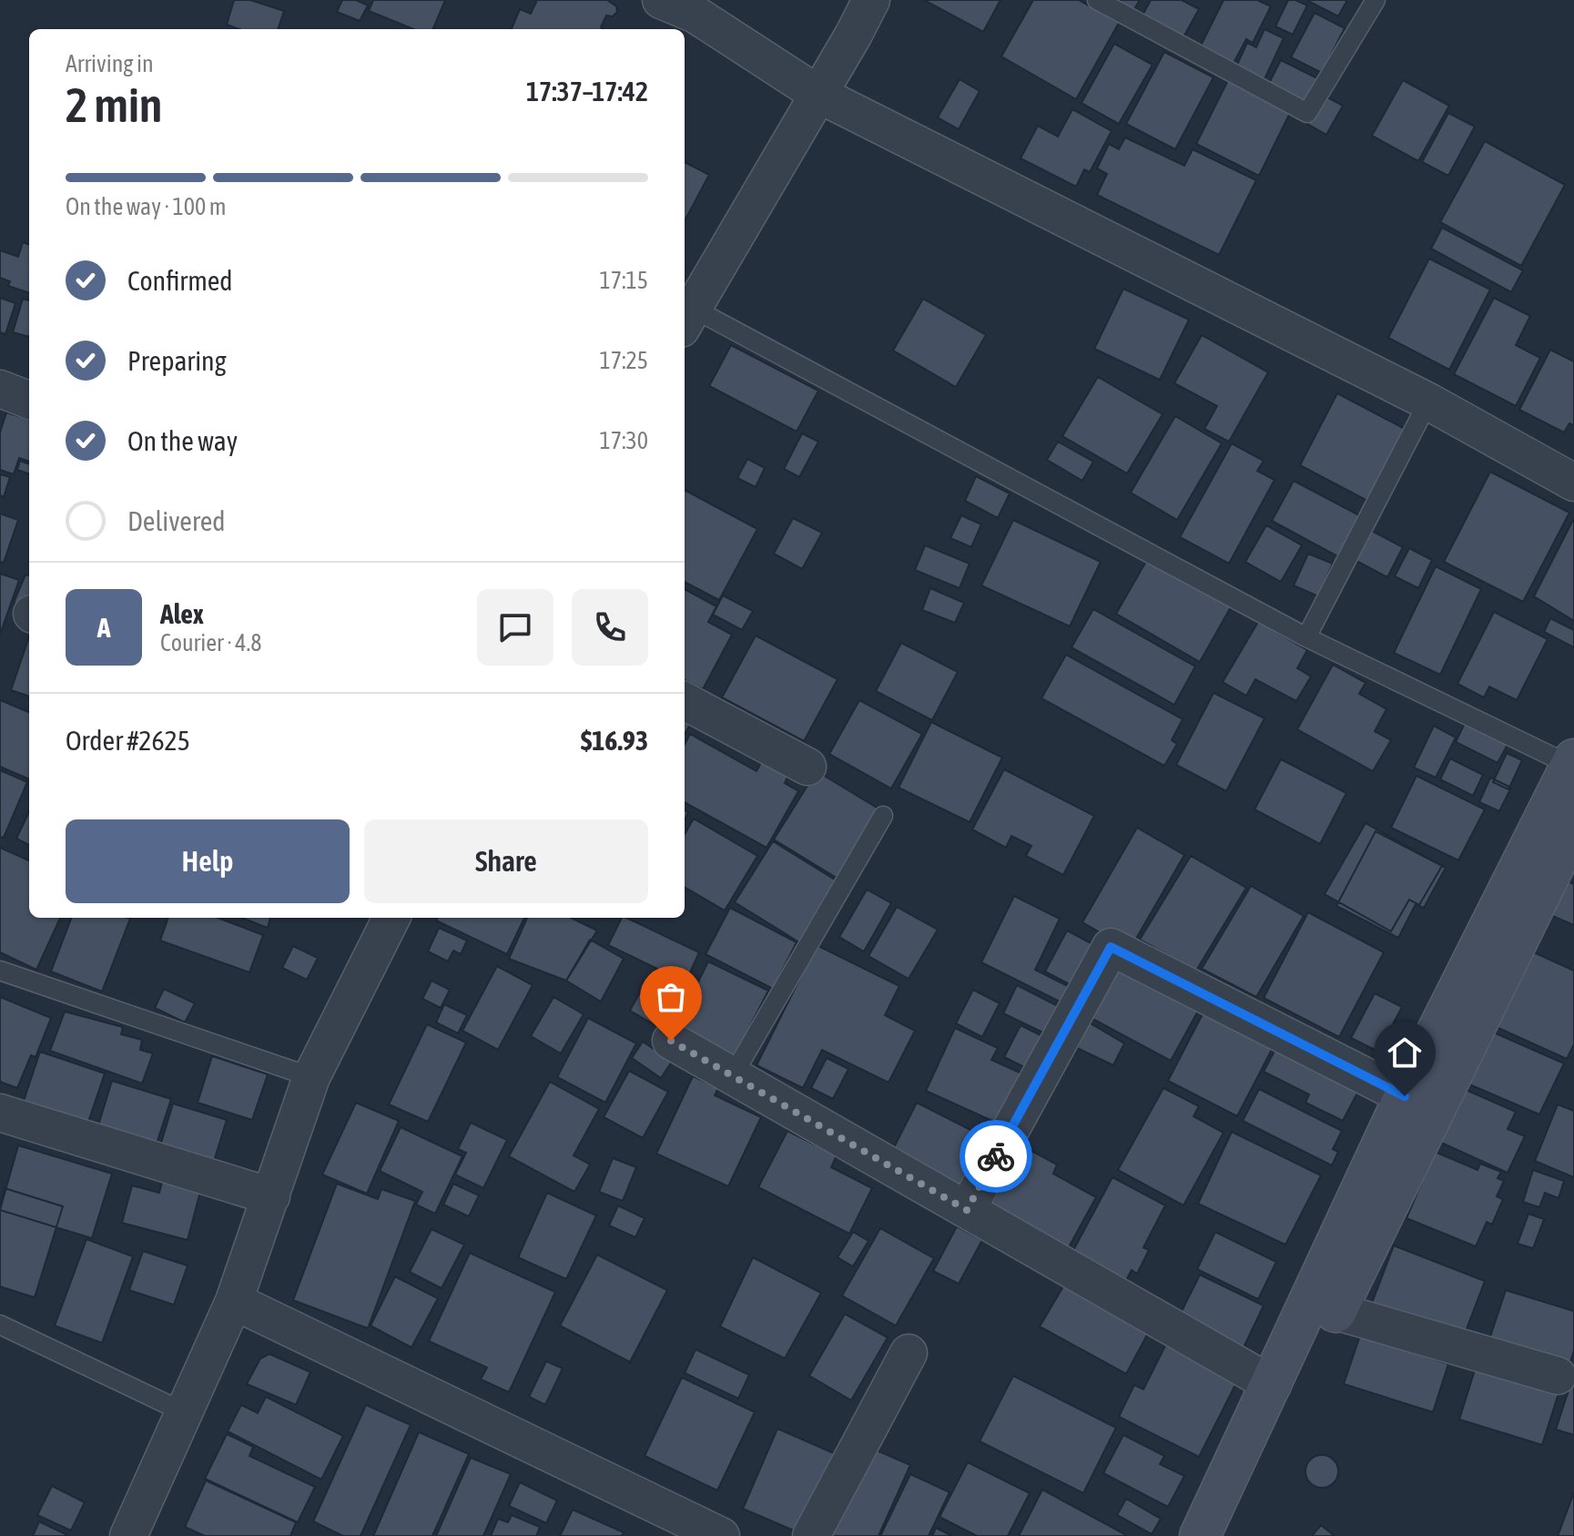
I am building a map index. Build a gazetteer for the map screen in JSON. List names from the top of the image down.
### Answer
{
  "page": {
    "heading": ["2 min", "Arriving in", "17:37–17:42"],
    "panel": [
      "Alex",
      "Courier · 4.8",
      "Order #2625",
      "$16.93"
    ],
    "bar": "On the way · 100 m",
    "list": [
      ["Confirmed", "17:15"],
      ["Preparing", "17:25"],
      ["On the way", "17:30"],
      "Delivered"
    ],
    "round": "A",
    "buttons": ["Help", "Share"]
  }
}
